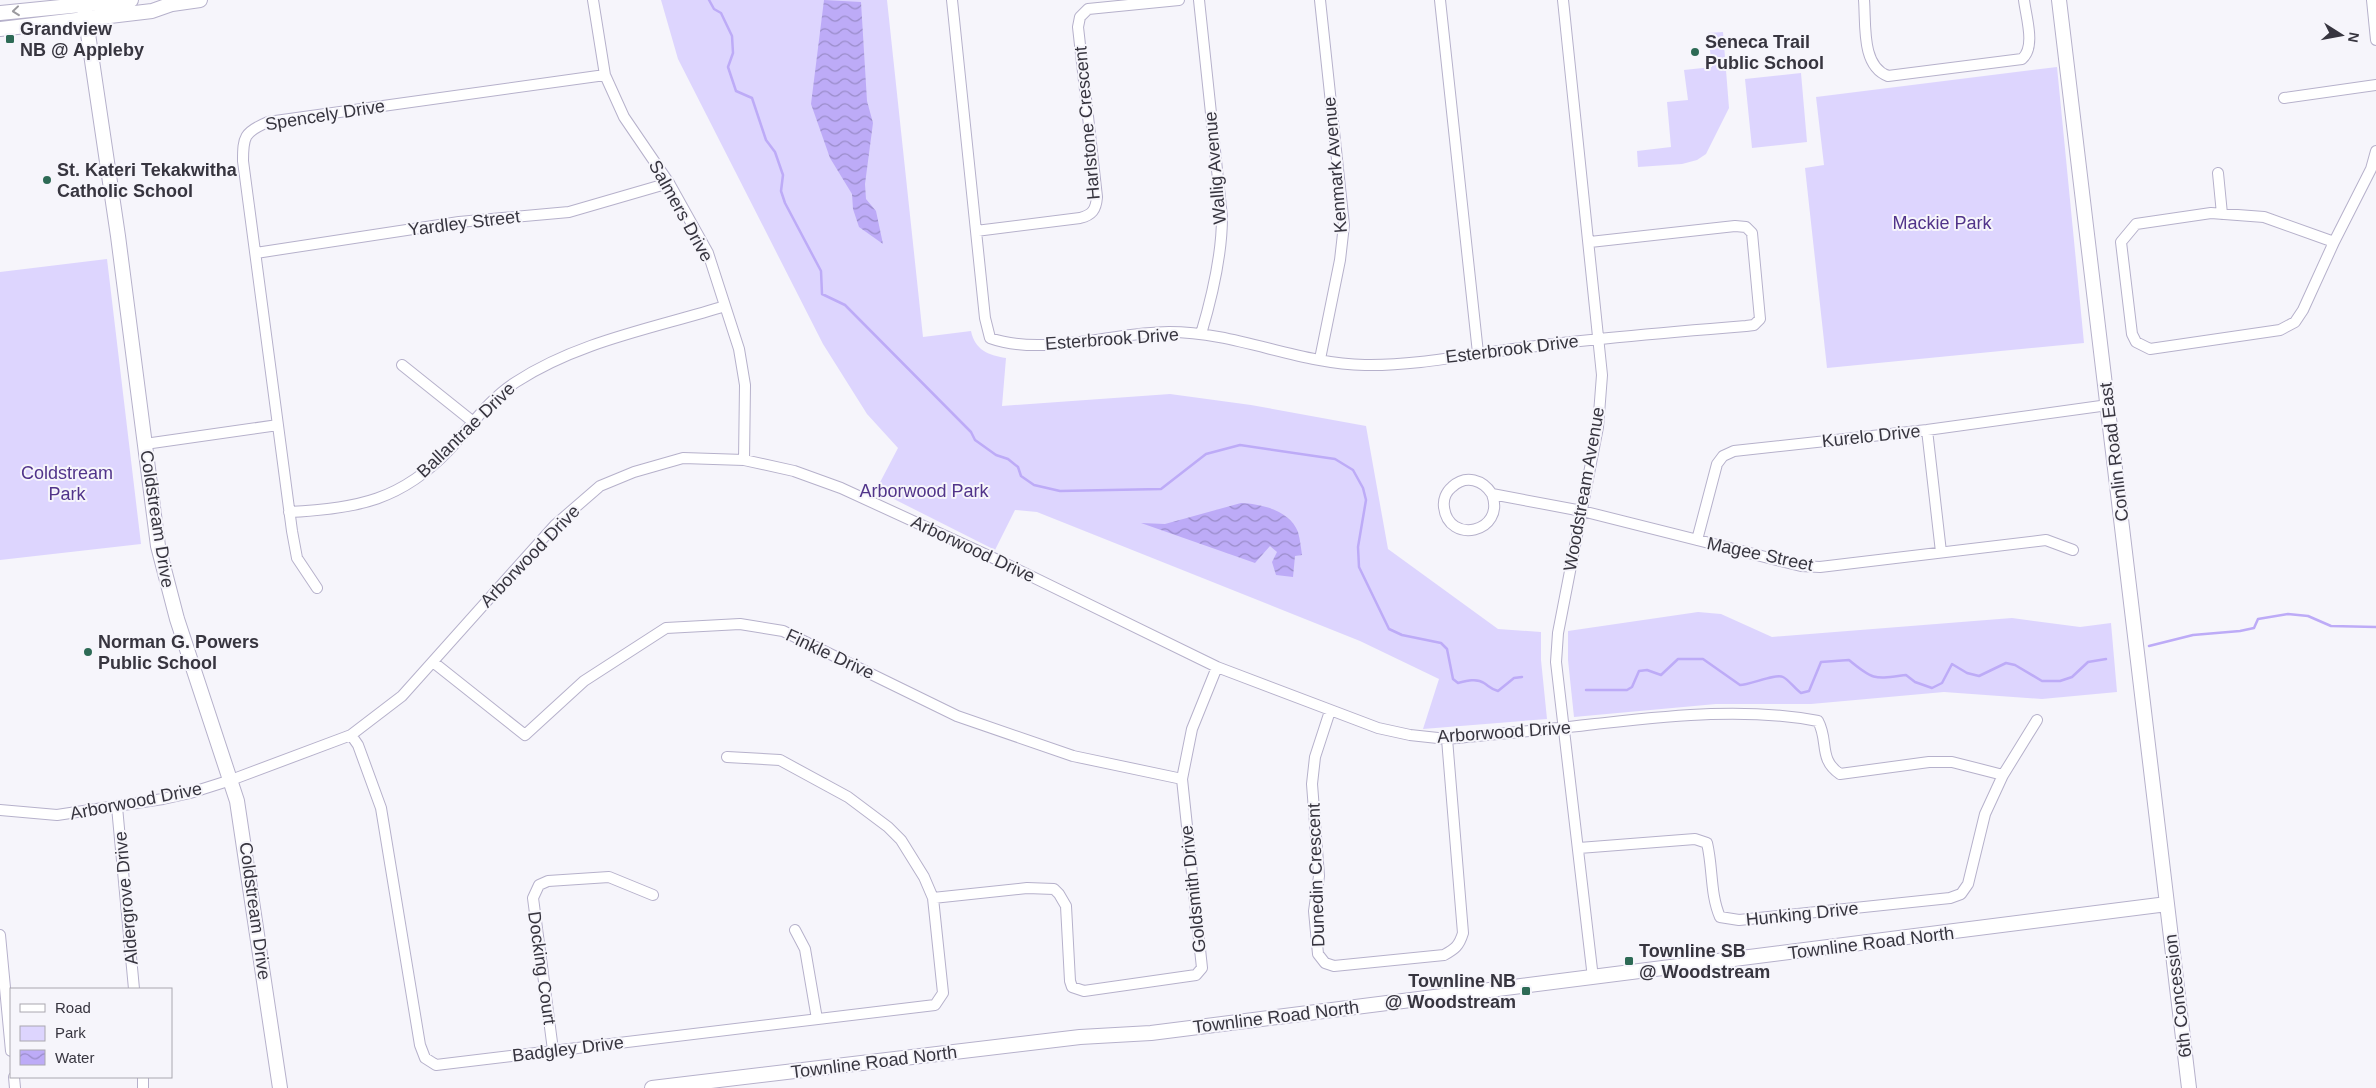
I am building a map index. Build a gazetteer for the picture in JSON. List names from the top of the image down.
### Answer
{
  "streets": {
    "street": [
      "Spencely Drive",
      "Harlstone Crescent",
      "Kenmark Avenue",
      "Wallig Avenue",
      "Salmers Drive",
      "Yardley Street",
      "Esterbrook Drive",
      "Ballantrae Drive",
      "Kurelo Drive",
      "Conlin Road East",
      "Woodstream Avenue",
      "Coldstream Drive",
      "Arborwood Drive",
      "Magee Street",
      "Finkle Drive",
      "Dunedin Crescent",
      "Goldsmith Drive",
      "Aldergrove Drive",
      "Hunking Drive",
      "Townline Road North",
      "Docking Court",
      "6th Concession",
      "Badgley Drive"
    ]
  },
  "crossings": [
    ["Spencely Drive", "Salmers Drive"],
    ["Spencely Drive", "Yardley Street"],
    ["Spencely Drive", "Ballantrae Drive"],
    ["Harlstone Crescent", "Esterbrook Drive"],
    ["Kenmark Avenue", "Esterbrook Drive"],
    ["Wallig Avenue", "Esterbrook Drive"],
    ["Salmers Drive", "Yardley Street"],
    ["Salmers Drive", "Ballantrae Drive"],
    ["Salmers Drive", "Arborwood Drive"],
    ["Esterbrook Drive", "Woodstream Avenue"],
    ["Kurelo Drive", "Conlin Road East"],
    ["Kurelo Drive", "Magee Street"],
    ["Conlin Road East", "Townline Road North"],
    ["Conlin Road East", "6th Concession"],
    ["Woodstream Avenue", "Arborwood Drive"],
    ["Woodstream Avenue", "Magee Street"],
    ["Woodstream Avenue", "Hunking Drive"],
    ["Woodstream Avenue", "Townline Road North"],
    ["Coldstream Drive", "Arborwood Drive"],
    ["Arborwood Drive", "Finkle Drive"],
    ["Arborwood Drive", "Dunedin Crescent"],
    ["Arborwood Drive", "Goldsmith Drive"],
    ["Arborwood Drive", "Aldergrove Drive"],
    ["Arborwood Drive", "Hunking Drive"],
    ["Arborwood Drive", "Badgley Drive"],
    ["Finkle Drive", "Goldsmith Drive"],
    ["Goldsmith Drive", "Badgley Drive"],
    ["Townline Road North", "6th Concession"],
    ["Docking Court", "Badgley Drive"]
  ],
  "parks": ["Mackie Park", "Coldstream Park", "Arborwood Park"],
  "places": {
    "transit": ["Grandview NB @ Appleby", "Townline SB @ Woodstream", "Townline NB @ Woodstream"],
    "other": ["Seneca Trail Public School", "St. Kateri Tekakwitha Catholic School", "Norman G. Powers Public School"]
  },
  "legend": ["Road", "Park", "Water"],
  "north": "right"
}
